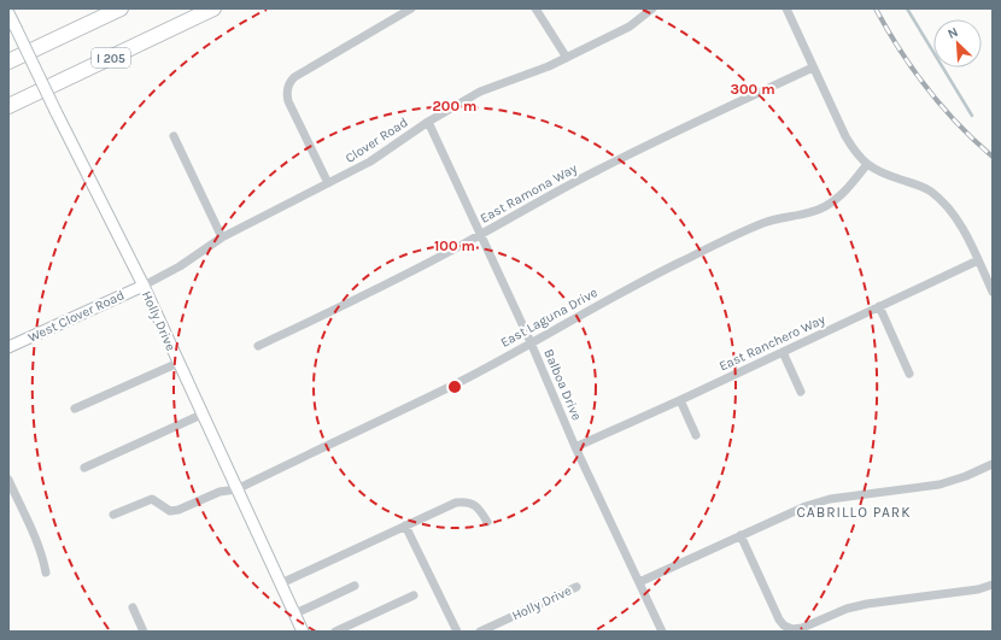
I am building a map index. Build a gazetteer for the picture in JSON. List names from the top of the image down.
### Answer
{
  "streets": {
    "highway": ["I 205"],
    "street": [
      "Clover Road",
      "East Ramona Way",
      "West Clover Road",
      "East Laguna Drive",
      "Holly Drive",
      "East Ranchero Way",
      "Balboa Drive"
    ]
  },
  "crossings": [
    ["Clover Road", "West Clover Road"],
    ["Clover Road", "Holly Drive"],
    ["Clover Road", "Balboa Drive"],
    ["East Ramona Way", "Balboa Drive"],
    ["West Clover Road", "Holly Drive"],
    ["East Laguna Drive", "Holly Drive"],
    ["East Laguna Drive", "Balboa Drive"],
    ["East Ranchero Way", "Balboa Drive"]
  ],
  "districts": ["CABRILLO PARK"],
  "north": "top left",
  "rings": ["300 m", "200 m", "100 m"]
}
